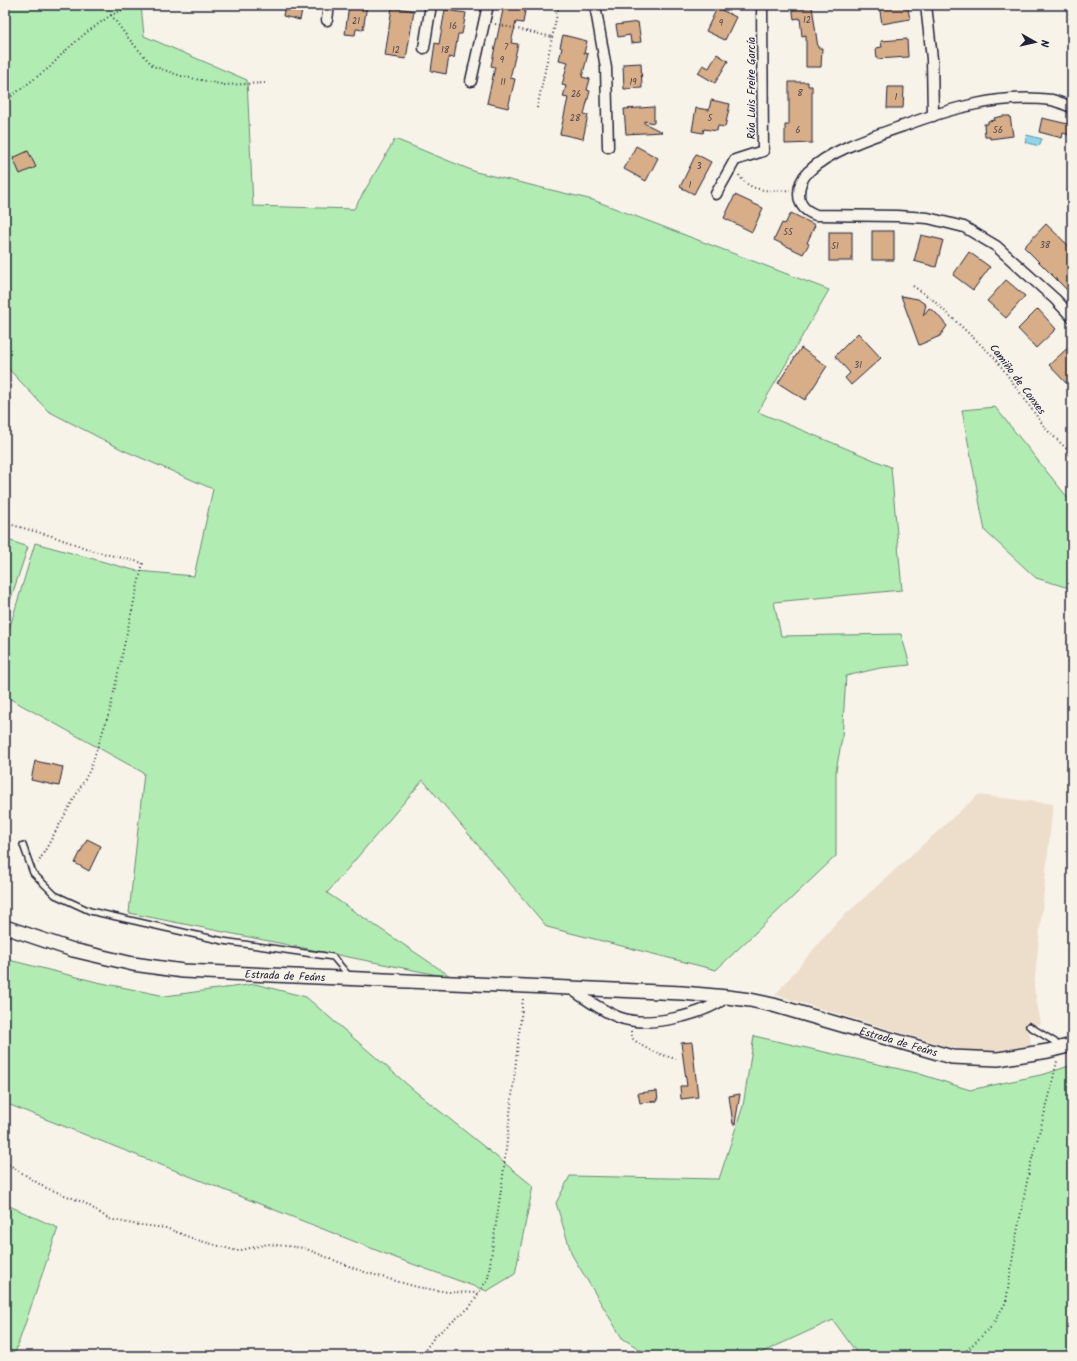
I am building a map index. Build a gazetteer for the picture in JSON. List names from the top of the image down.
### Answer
{
  "streets": {
    "street": ["Rúa Luis Freire García", "Estrada de Feáns"],
    "path": ["Camiño de Conxes"]
  },
  "house_numbers": [
    "12",
    "21",
    "9",
    "16",
    "7",
    "12",
    "18",
    "9",
    "11",
    "19",
    "8",
    "26",
    "1",
    "28",
    "5",
    "6",
    "56",
    "3",
    "1",
    "55",
    "38",
    "51",
    "31"
  ],
  "north": "right"
}
